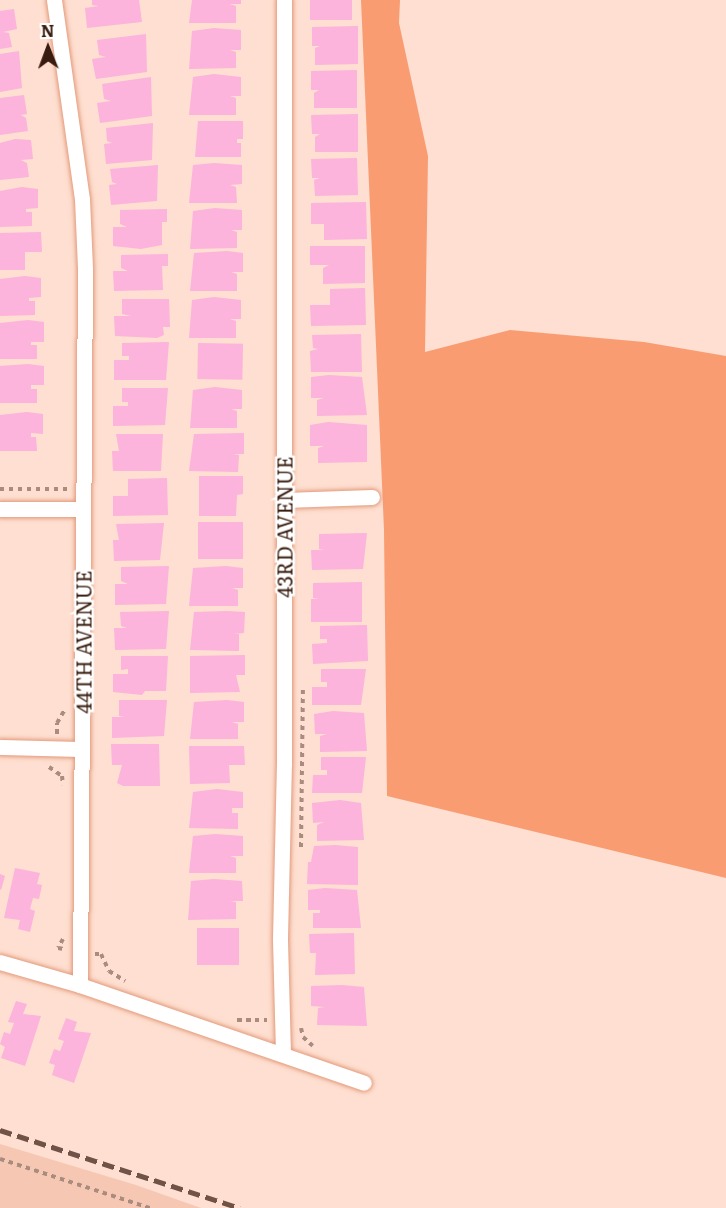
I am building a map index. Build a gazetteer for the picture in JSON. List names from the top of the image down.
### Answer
{
  "streets": {
    "street": ["43RD AVENUE", "44TH AVENUE"]
  },
  "north": "top"
}
